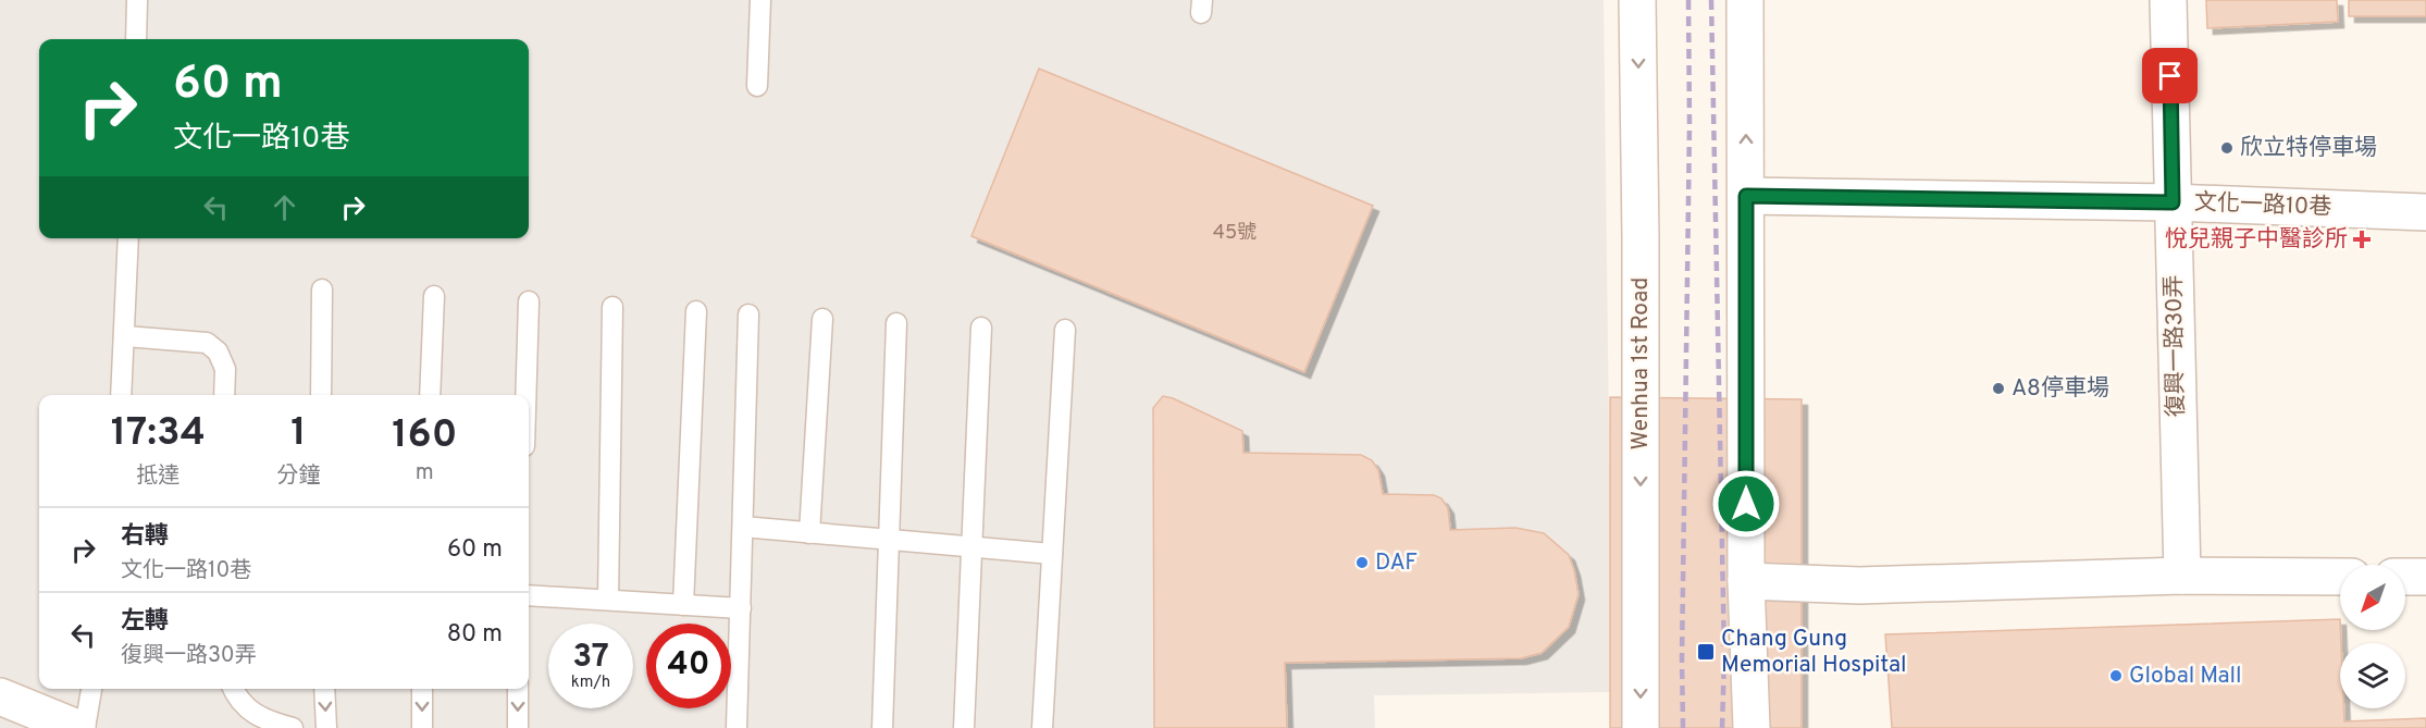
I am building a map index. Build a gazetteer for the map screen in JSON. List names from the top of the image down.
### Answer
{
  "streets": {
    "street": ["文化一路10巷", "復興一路30弄", "Wenhua 1st Road"]
  },
  "crossings": [
    ["文化一路10巷", "復興一路30弄"]
  ],
  "places": {
    "other": [
      "欣立特停車場",
      "A8停車場",
      "DAF",
      "Global Mall"
    ],
    "health": ["悅兒親子中醫診所"],
    "transit": ["Chang Gung Memorial Hospital"]
  },
  "house_numbers": ["45號"],
  "north": "bottom left",
  "page": {
    "turn": ["60 m", "文化一路10巷"],
    "eta": [
      "17:34",
      "抵達",
      "1",
      "分鐘",
      "160",
      "m"
    ],
    "list": [
      {
        "name": "右轉",
        "note": "文化一路10巷",
        "value": "60 m"
      },
      {
        "name": "左轉",
        "note": "復興一路30弄",
        "value": "80 m"
      }
    ],
    "speed": "37 km/h",
    "limit": "40"
  }
}
